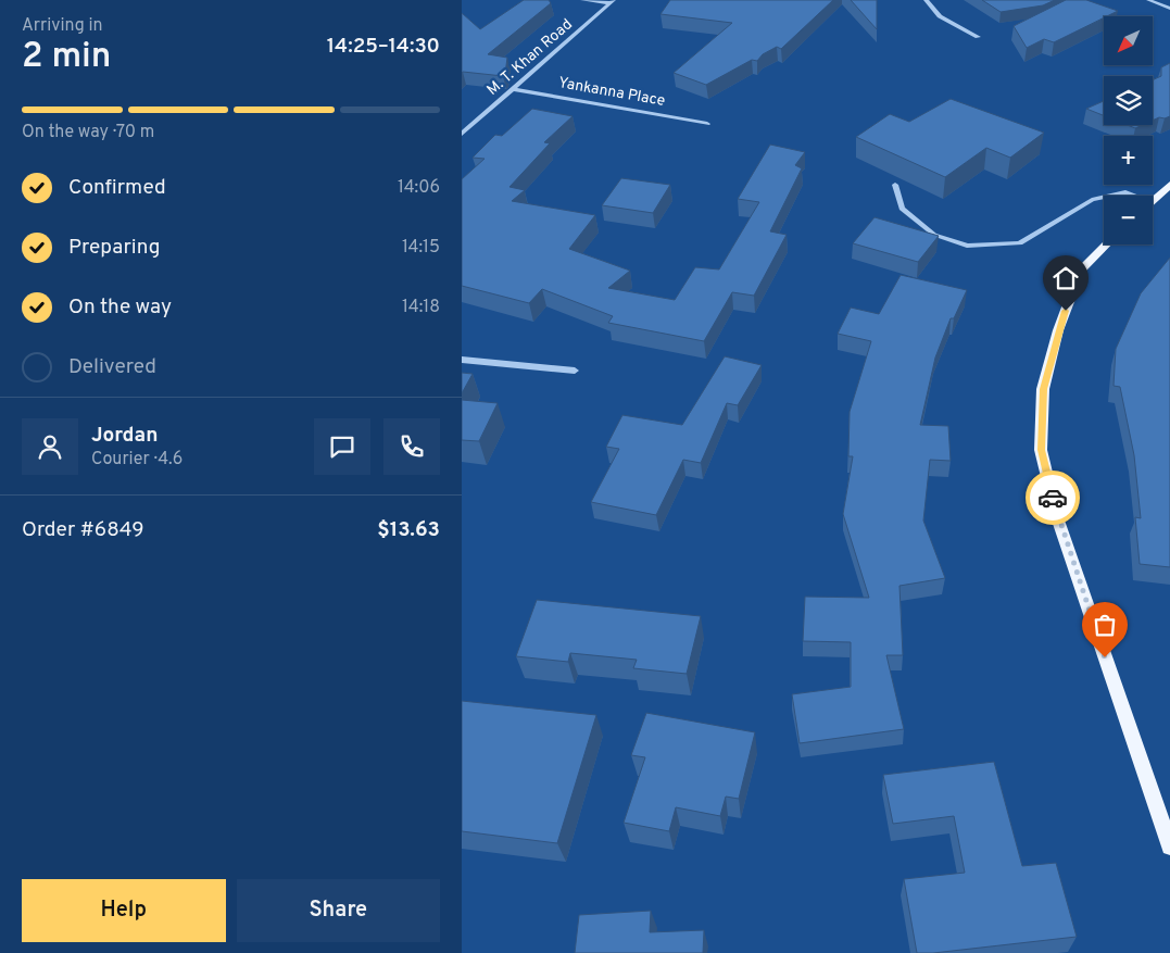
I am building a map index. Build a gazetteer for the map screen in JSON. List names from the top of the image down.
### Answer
{
  "streets": {
    "street": ["M. T. Khan Road", "Yankanna Place"]
  },
  "crossings": [
    ["M. T. Khan Road", "Yankanna Place"]
  ],
  "north": "bottom left",
  "page": {
    "heading": ["2 min", "Arriving in", "14:25–14:30"],
    "panel": [
      "Jordan",
      "Courier · 4.6",
      "Order #6849",
      "$13.63"
    ],
    "map_buttons": ["+", "−"],
    "bar": "On the way · 70 m",
    "list": [
      ["Confirmed", "14:06"],
      ["Preparing", "14:15"],
      ["On the way", "14:18"],
      "Delivered"
    ],
    "buttons": ["Help", "Share"]
  }
}
